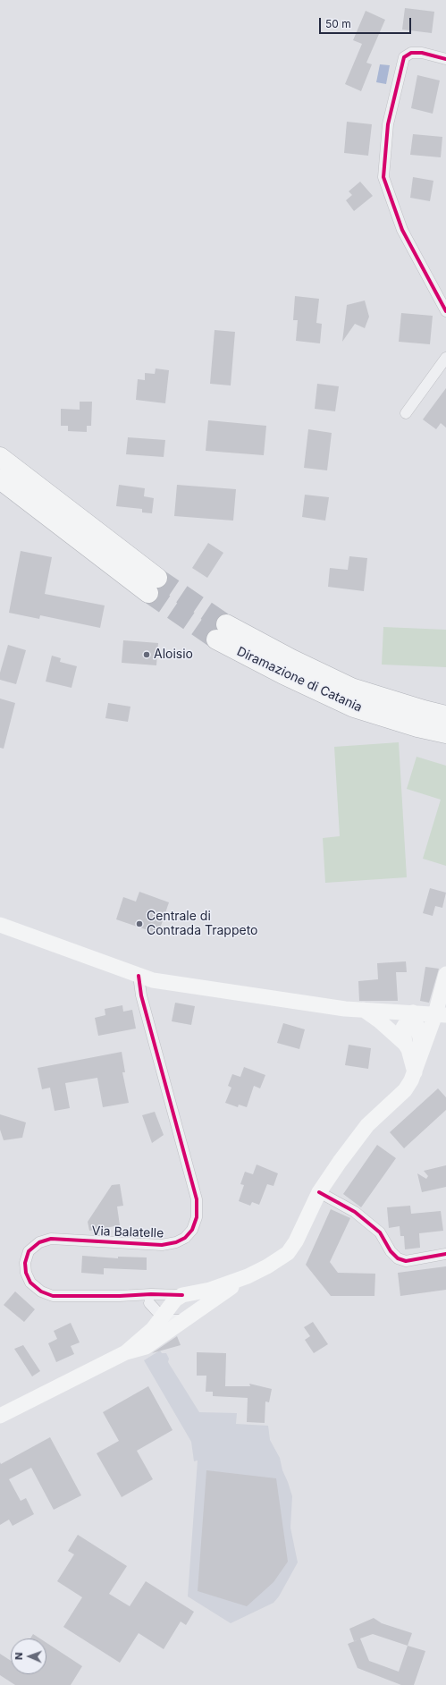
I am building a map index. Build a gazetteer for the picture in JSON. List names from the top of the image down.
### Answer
{
  "streets": {
    "highway": ["Diramazione di Catania"],
    "street": ["Via Balatelle"]
  },
  "places": ["Aloisio", "Centrale di Contrada Trappeto"],
  "scale_bar": "50 m",
  "north": "left"
}
